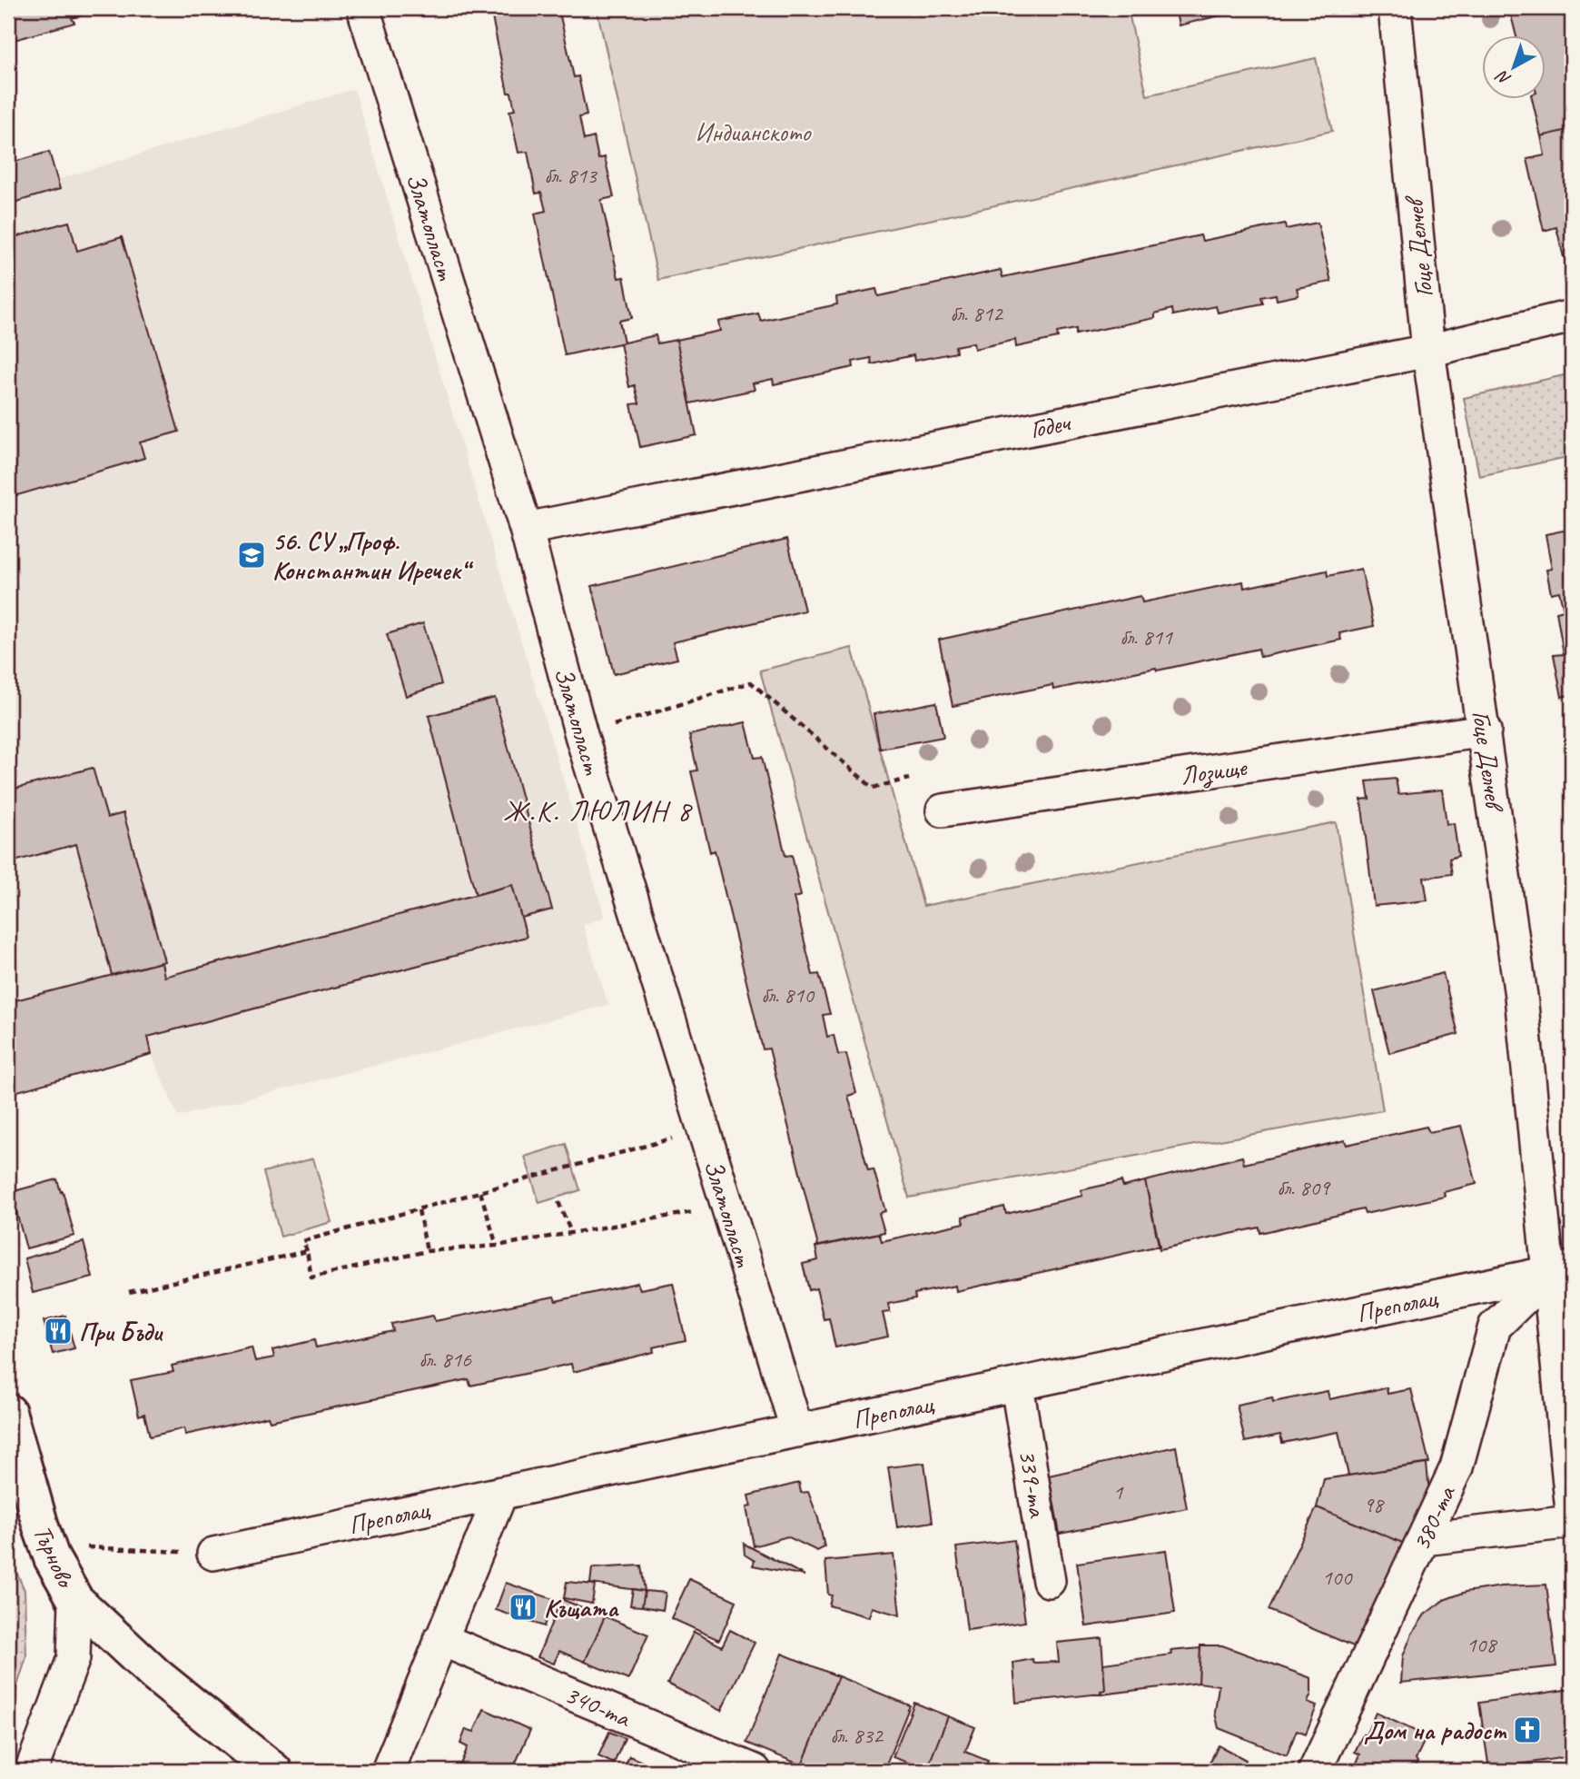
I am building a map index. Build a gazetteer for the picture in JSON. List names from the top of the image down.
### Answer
{
  "streets": {
    "street": [
      "Златопласт",
      "Гоце Делчев",
      "Годеч",
      "Лозище",
      "Преполац",
      "339-та",
      "380-та",
      "Търново",
      "340-та"
    ]
  },
  "crossings": [
    ["Златопласт", "Годеч"],
    ["Златопласт", "Преполац"],
    ["Гоце Делчев", "Годеч"],
    ["Гоце Делчев", "Лозище"],
    ["Гоце Делчев", "Преполац"],
    ["Гоце Делчев", "380-та"],
    ["Преполац", "339-та"],
    ["Преполац", "380-та"]
  ],
  "districts": ["Ж.К. ЛЮЛИН 8"],
  "parks": ["Индианското"],
  "places": {
    "school or university": ["56. СУ „Проф. Константин Иречек“"],
    "restaurant": ["При Бъди", "Къщата"],
    "church": ["Дом на радост"]
  },
  "house_numbers": [
    "бл. 813",
    "бл. 812",
    "бл. 811",
    "бл. 810",
    "бл. 809",
    "бл. 816",
    "1",
    "98",
    "100",
    "108",
    "бл. 832"
  ],
  "north": "bottom left"
}
